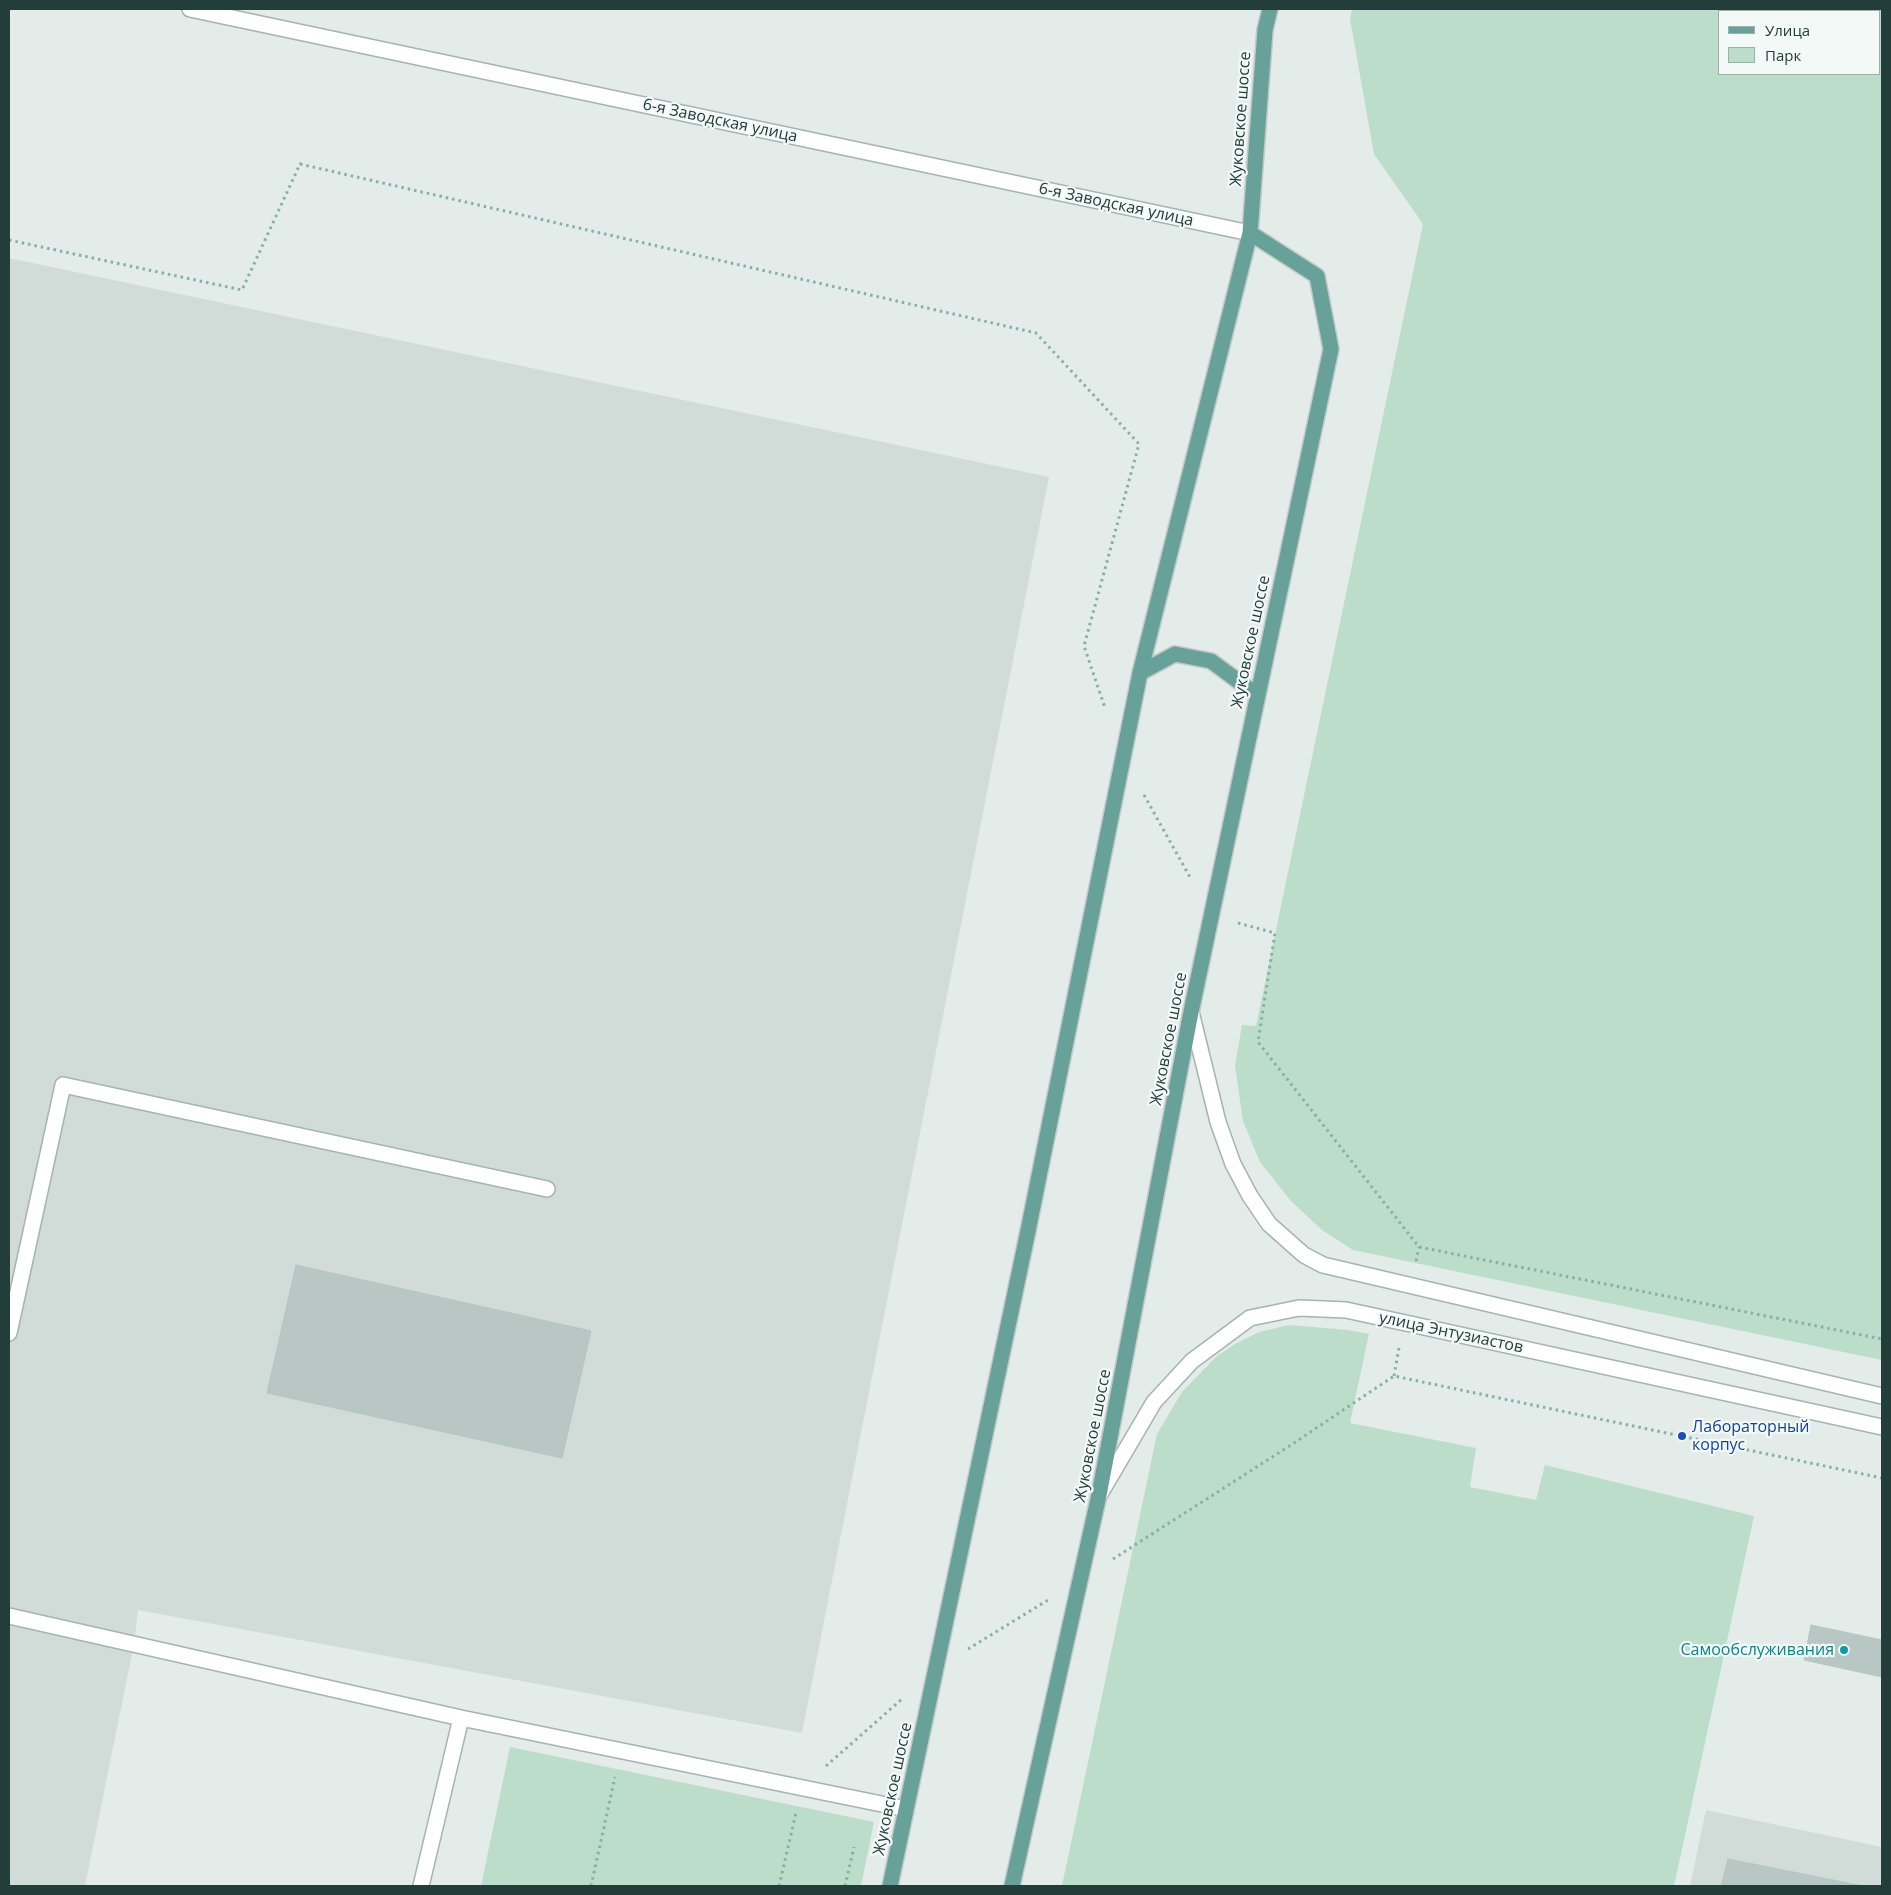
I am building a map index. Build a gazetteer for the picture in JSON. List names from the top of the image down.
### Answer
{
  "streets": {
    "main road": ["Жуковское шоссе"],
    "street": ["6-я Заводская улица", "улица Энтузиастов"]
  },
  "crossings": [
    ["Жуковское шоссе", "6-я Заводская улица"],
    ["Жуковское шоссе", "улица Энтузиастов"]
  ],
  "places": ["Лабораторный корпус", "Самообслуживания"],
  "legend": ["Улица", "Парк"]
}
